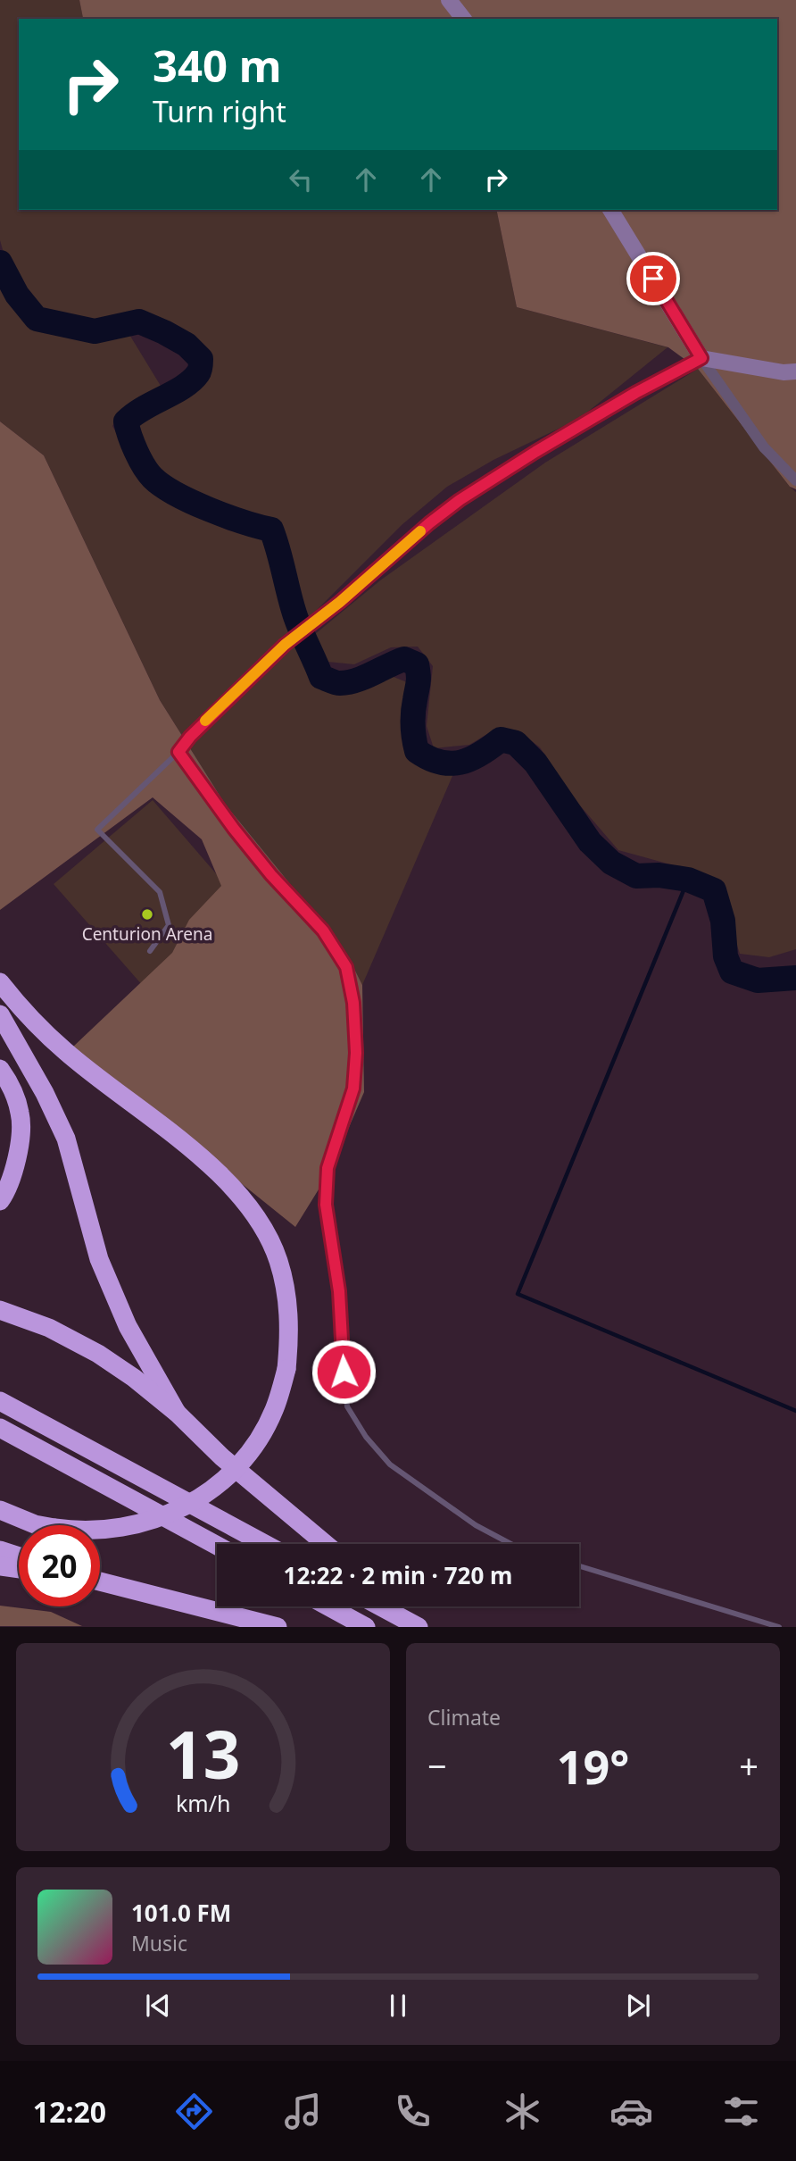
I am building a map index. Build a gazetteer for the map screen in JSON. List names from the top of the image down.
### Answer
{
  "places": ["Centurion Arena"],
  "page": {
    "turn": ["340 m", "Turn right"],
    "limit": "20",
    "trip": "12:22 · 2 min · 720 m",
    "tile": "Climate",
    "heat": ["−", "19°", "+"],
    "song": ["101.0 FM", "Music"],
    "tabs": "12:20",
    "gauge": ["13", "km/h"]
  }
}
